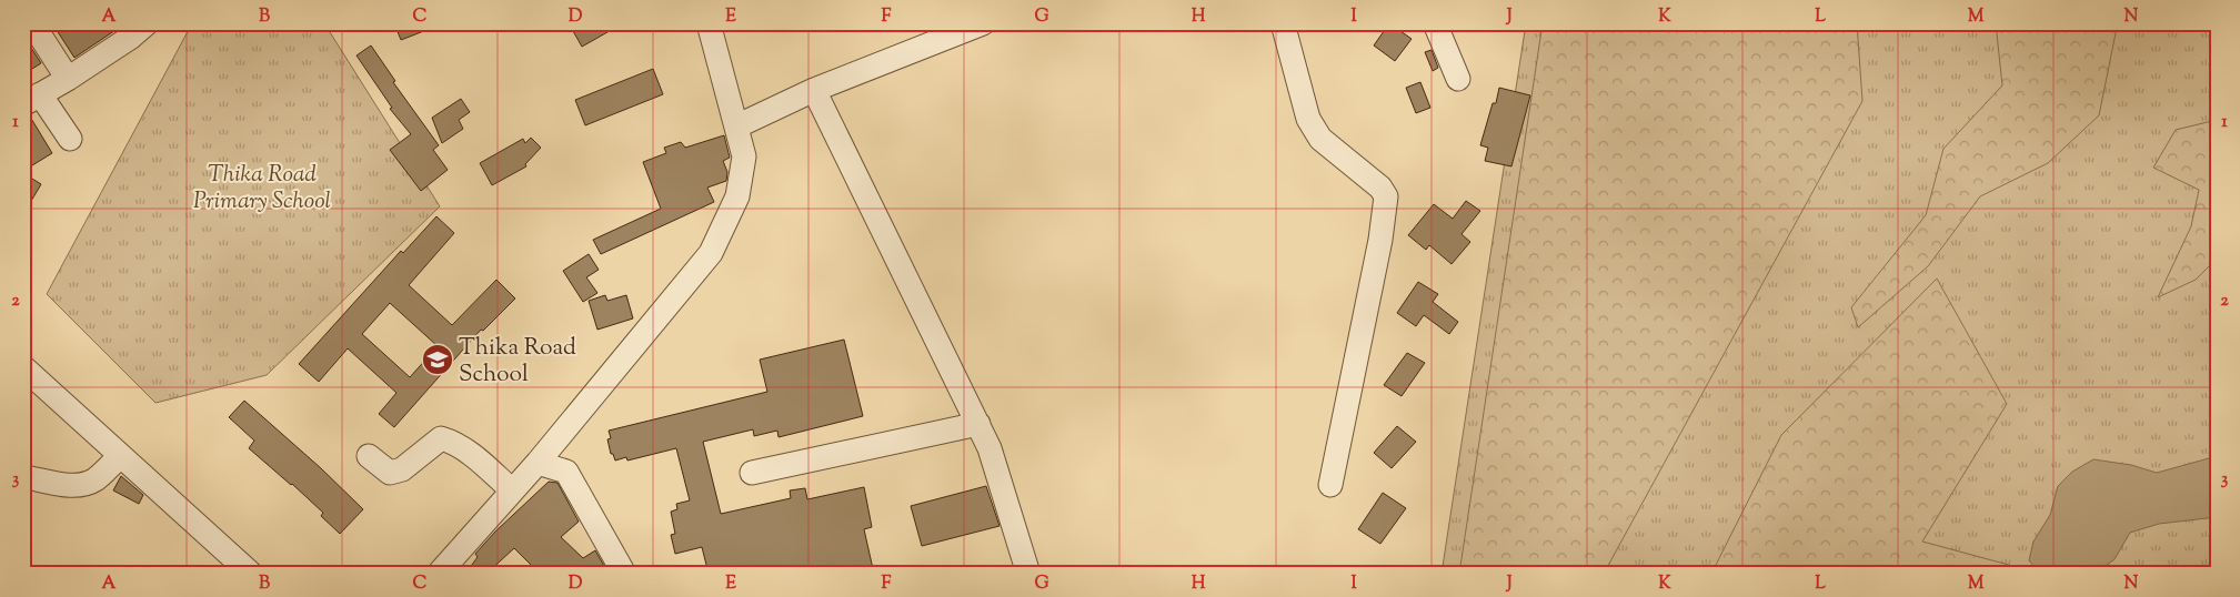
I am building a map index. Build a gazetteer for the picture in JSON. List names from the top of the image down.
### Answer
{
  "parks": ["Thika Road Primary School"],
  "places": {
    "school or university": ["Thika Road School"]
  },
  "grid": {
    "columns": [
      "A",
      "B",
      "C",
      "D",
      "E",
      "F",
      "G",
      "H",
      "I",
      "J",
      "K",
      "L",
      "M",
      "N"
    ],
    "rows": ["1", "2", "3"]
  }
}
